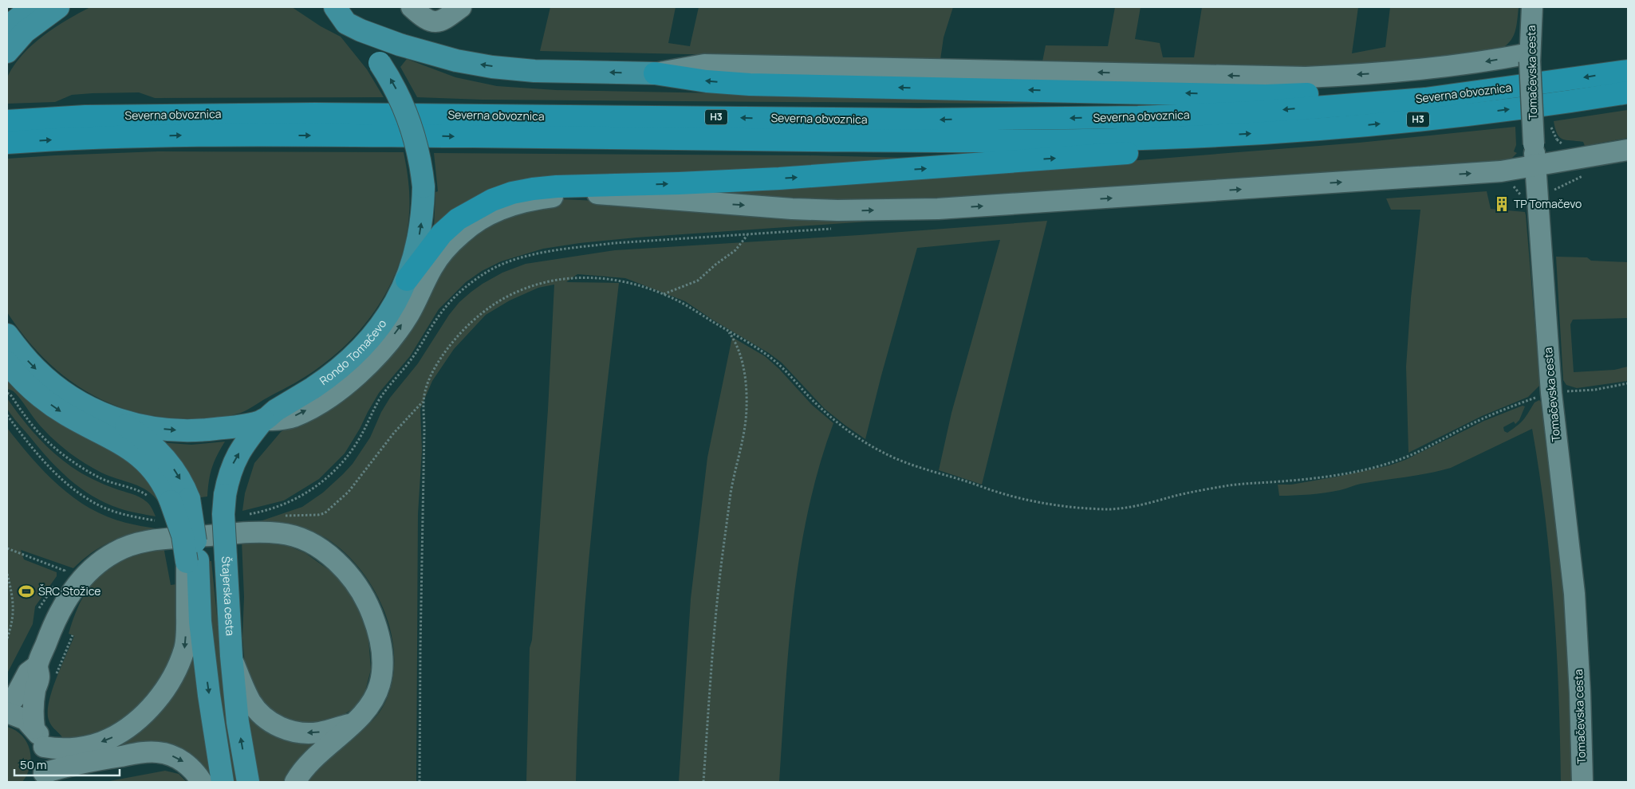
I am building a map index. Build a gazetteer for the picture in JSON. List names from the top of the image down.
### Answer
{
  "streets": {
    "highway": ["Severna obvoznica", "H3"],
    "main road": ["Rondo Tomačevo", "Štajerska cesta"],
    "street": ["Tomačevska cesta"]
  },
  "crossings": [
    ["Rondo Tomačevo", "Štajerska cesta"]
  ],
  "places": {
    "building": ["TP Tomačevo"],
    "sports": ["ŠRC Stožice"]
  },
  "scale_bar": "50 m"
}
